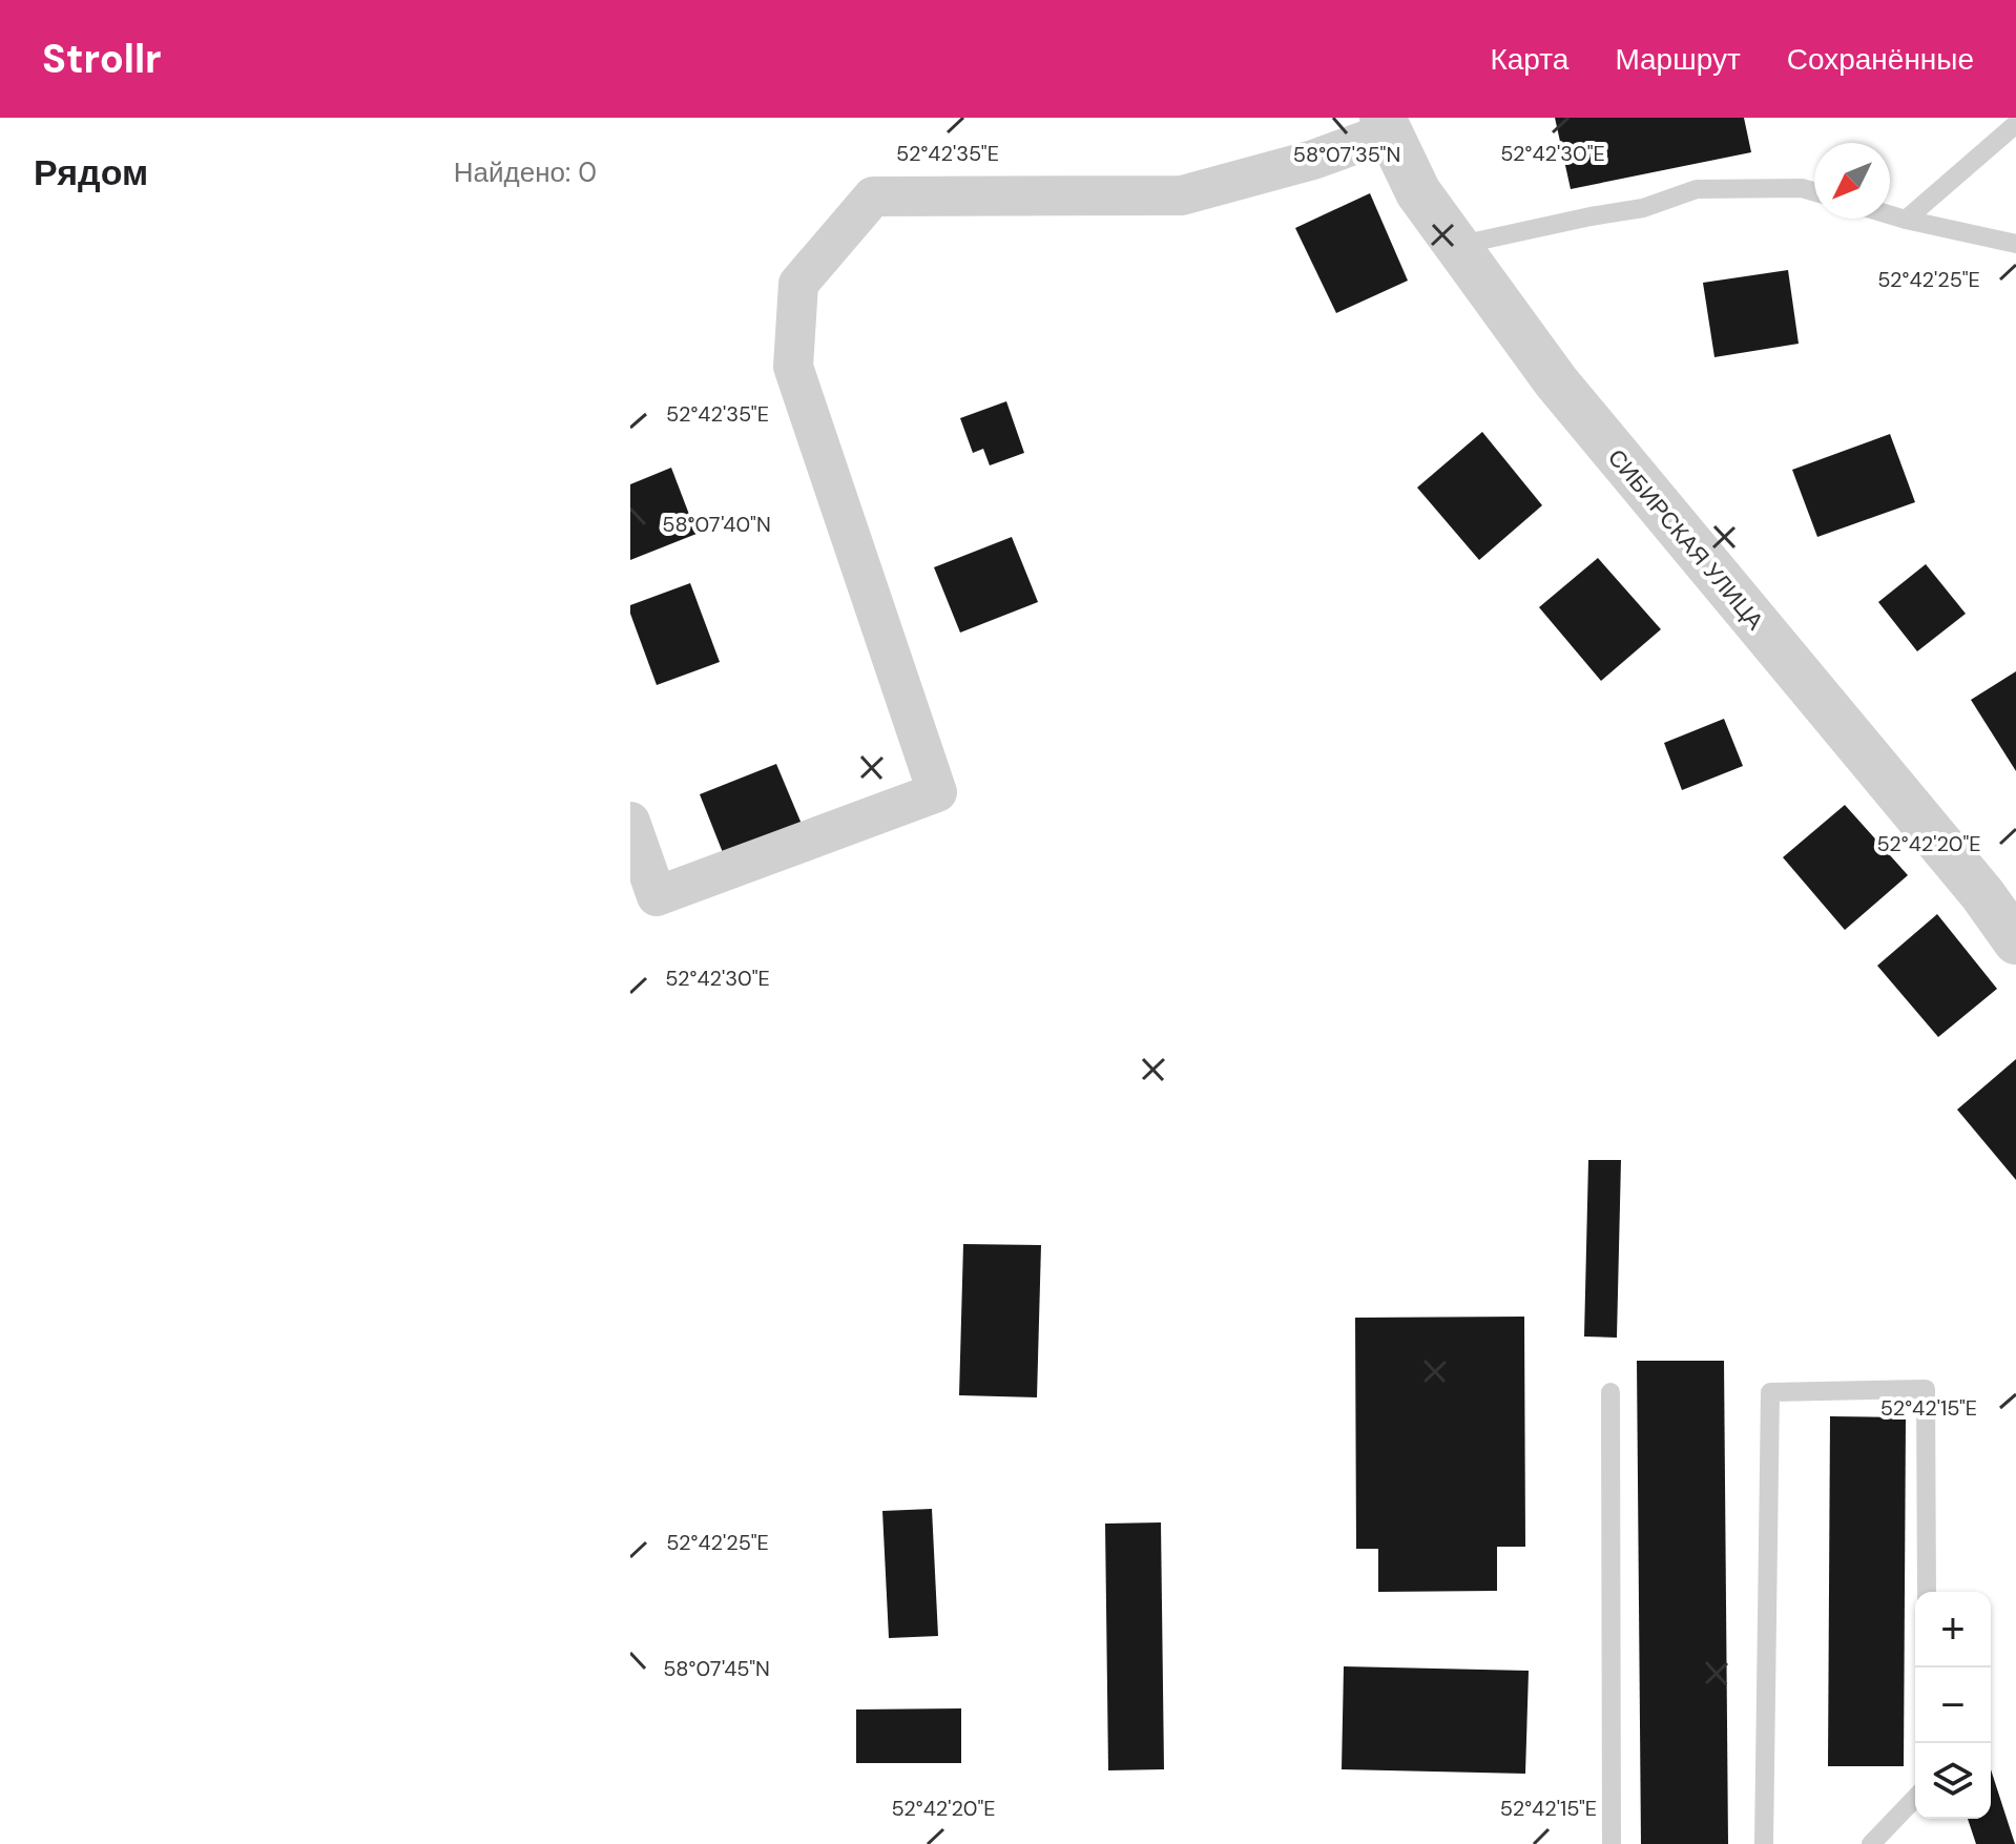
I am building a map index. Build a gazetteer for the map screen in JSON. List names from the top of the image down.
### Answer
{
  "streets": {
    "street": ["СИБИРСКАЯ УЛИЦА"]
  },
  "north": "bottom left",
  "page": {
    "header": "Strollr",
    "nav": ["Карта", "Маршрут", "Сохранённые"],
    "heading": ["Рядом", "Найдено: 0"],
    "map_buttons": ["+", "−"]
  },
  "coordinates": [
    "52°42'35\"E",
    "52°42'30\"E",
    "58°07'35\"N",
    "52°42'25\"E",
    "58°07'40\"N",
    "52°42'20\"E",
    "52°42'15\"E",
    "58°07'45\"N"
  ]
}
